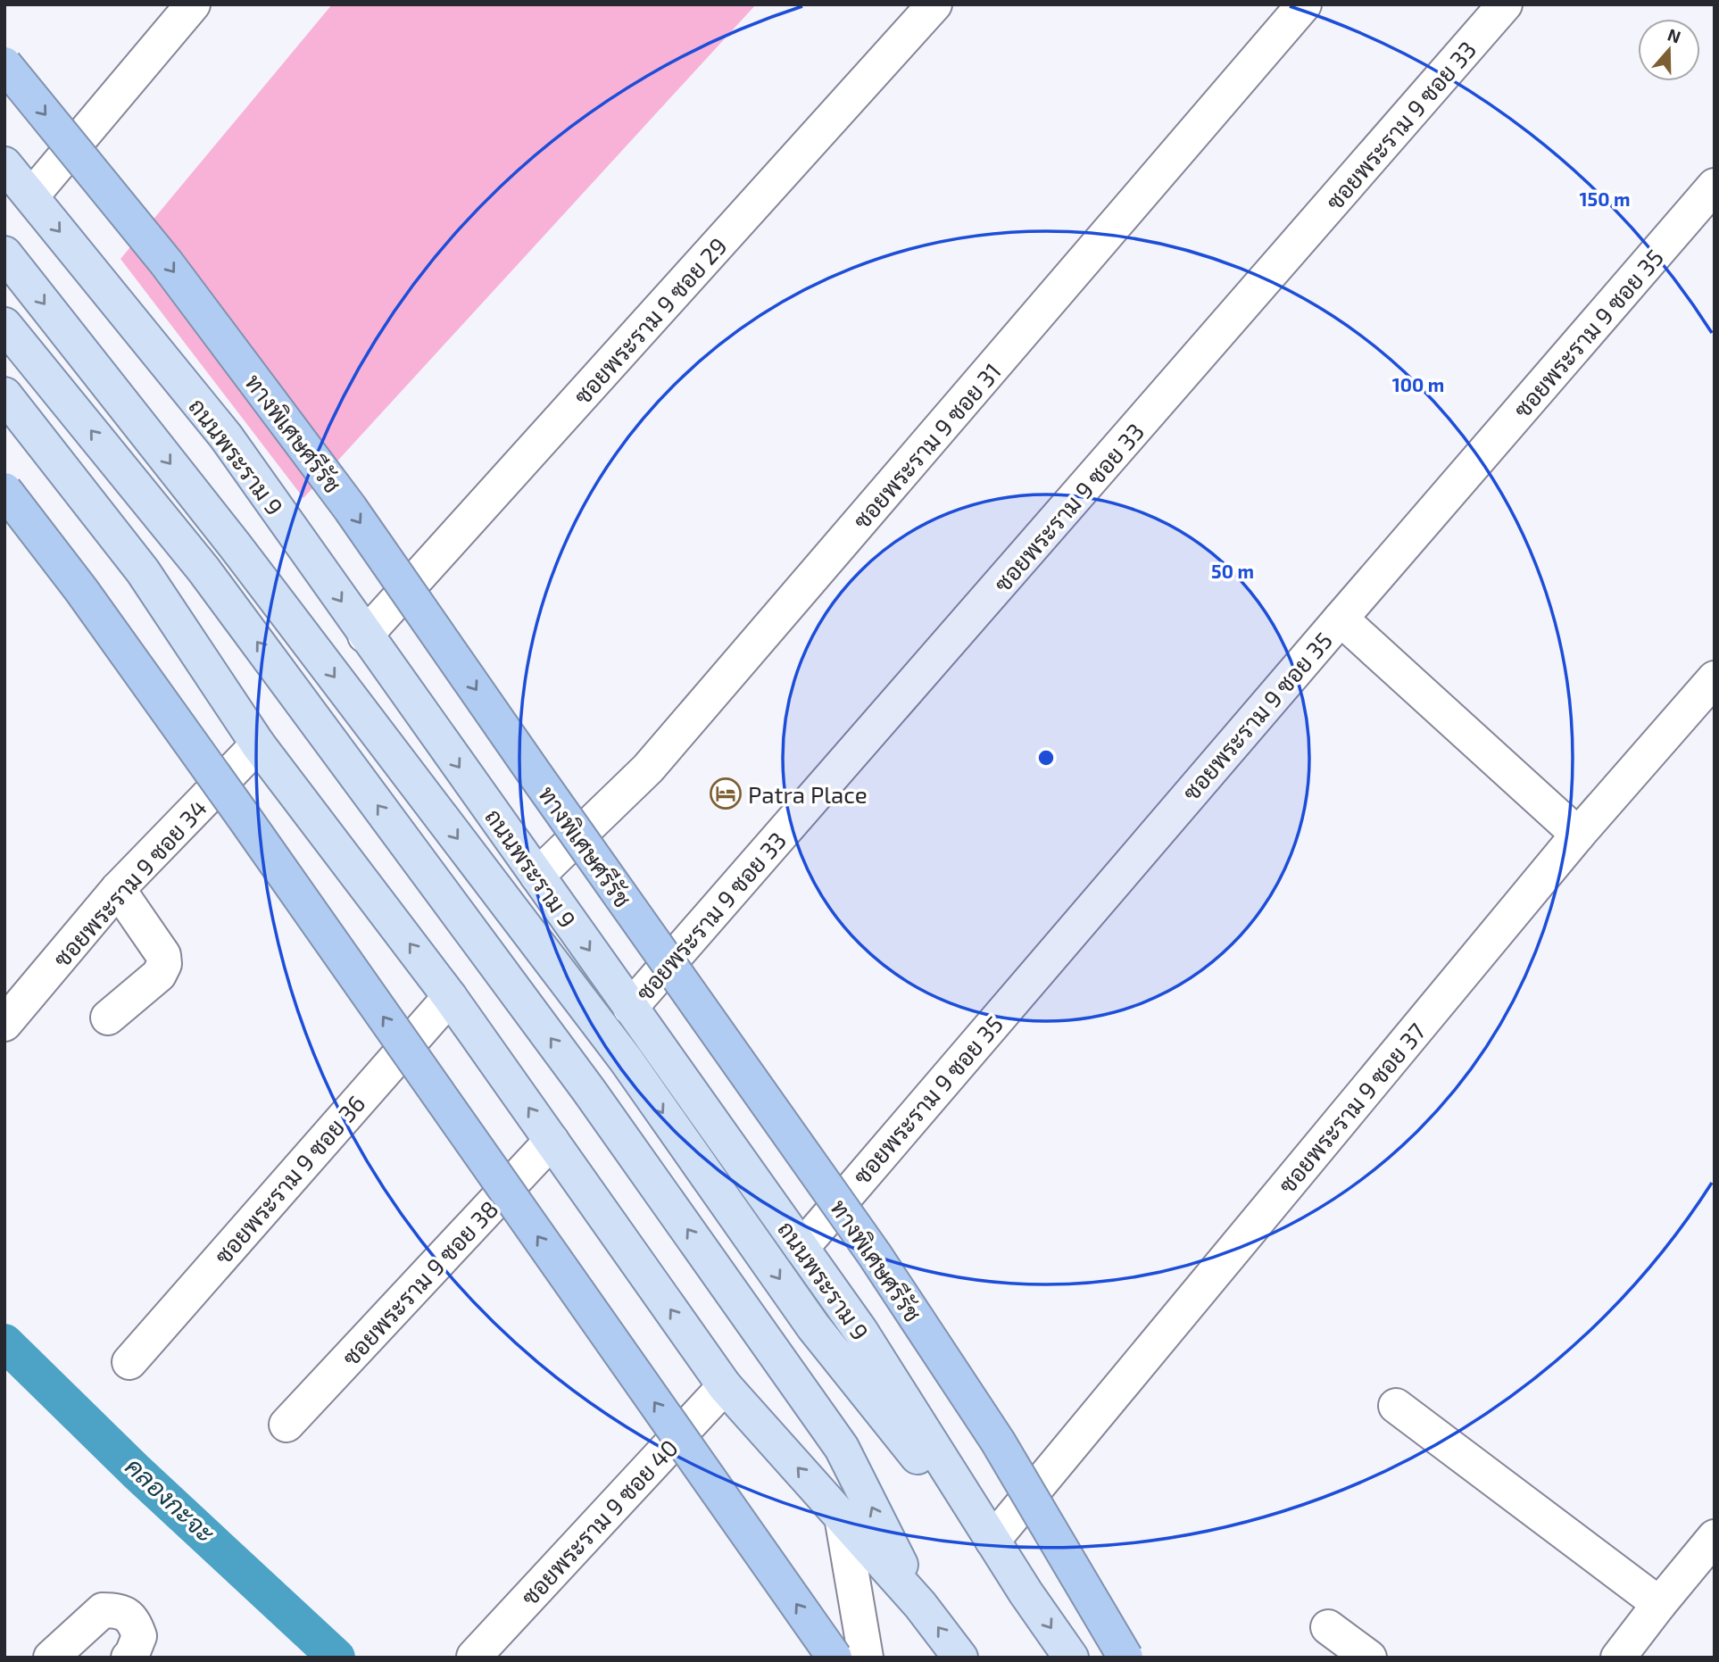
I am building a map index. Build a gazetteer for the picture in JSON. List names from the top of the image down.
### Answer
{
  "streets": {
    "highway": ["ทางพิเศษศรีรัช"],
    "main road": ["ถนนพระราม 9"],
    "street": [
      "ซอยพระราม 9 ซอย 33",
      "ซอยพระราม 9 ซอย 29",
      "ซอยพระราม 9 ซอย 35",
      "ซอยพระราม 9 ซอย 31",
      "ซอยพระราม 9 ซอย 34",
      "ซอยพระราม 9 ซอย 37",
      "ซอยพระราม 9 ซอย 36",
      "ซอยพระราม 9 ซอย 38",
      "ซอยพระราม 9 ซอย 40"
    ]
  },
  "crossings": [
    ["ซอยพระราม 9 ซอย 33", "ถนนพระราม 9"],
    ["ซอยพระราม 9 ซอย 29", "ถนนพระราม 9"],
    ["ซอยพระราม 9 ซอย 35", "ถนนพระราม 9"],
    ["ซอยพระราม 9 ซอย 31", "ถนนพระราม 9"],
    ["ถนนพระราม 9", "ซอยพระราม 9 ซอย 37"]
  ],
  "water": ["คลองกะจะ"],
  "places": {
    "hotel": ["Patra Place"]
  },
  "north": "top",
  "rings": ["150 m", "100 m", "50 m"]
}
